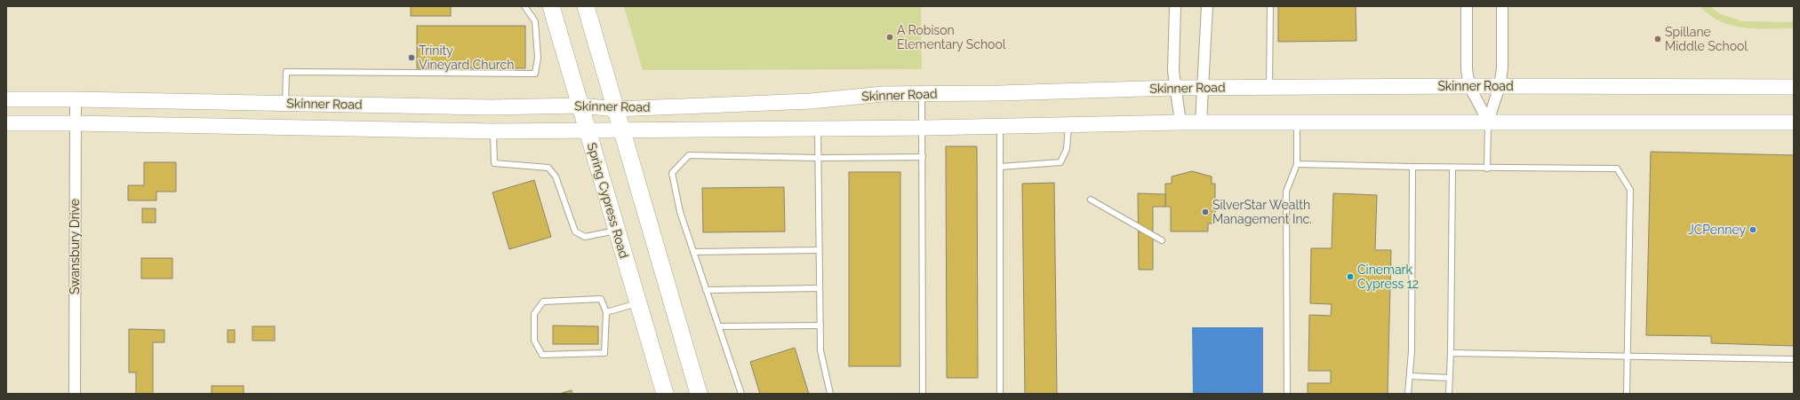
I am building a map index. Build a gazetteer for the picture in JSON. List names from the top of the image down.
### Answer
{
  "streets": {
    "main road": ["Spring Cypress Road"],
    "street": ["Skinner Road", "Swansbury Drive"]
  },
  "crossings": [
    ["Skinner Road", "Spring Cypress Road"],
    ["Skinner Road", "Swansbury Drive"]
  ],
  "places": [
    "A Robison Elementary School",
    "Spillane Middle School",
    "Trinity Vineyard Church",
    "SilverStar Wealth Management Inc.",
    "JCPenney",
    "Cinemark Cypress 12"
  ]
}
